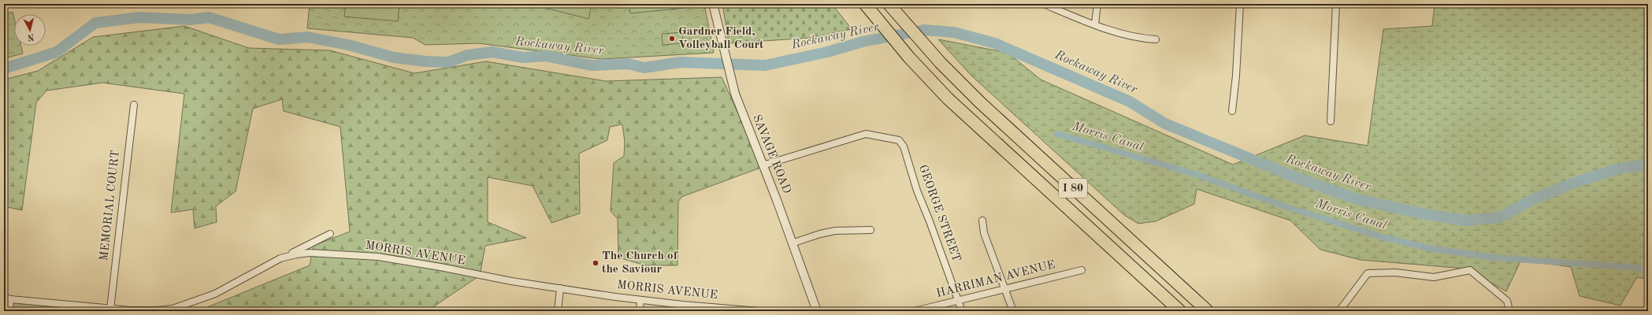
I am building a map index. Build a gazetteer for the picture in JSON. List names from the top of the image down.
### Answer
{
  "streets": {
    "highway": ["I 80"],
    "street": [
      "SAVAGE ROAD",
      "MEMORIAL COURT",
      "GEORGE STREET",
      "MORRIS AVENUE",
      "HARRIMAN AVENUE"
    ]
  },
  "crossings": [
    ["SAVAGE ROAD", "GEORGE STREET"],
    ["MEMORIAL COURT", "MORRIS AVENUE"],
    ["GEORGE STREET", "HARRIMAN AVENUE"]
  ],
  "water": ["Rockaway River", "Morris Canal"],
  "places": ["Gardner Field, Volleyball Court", "The Church of the Saviour"],
  "north": "bottom"
}
